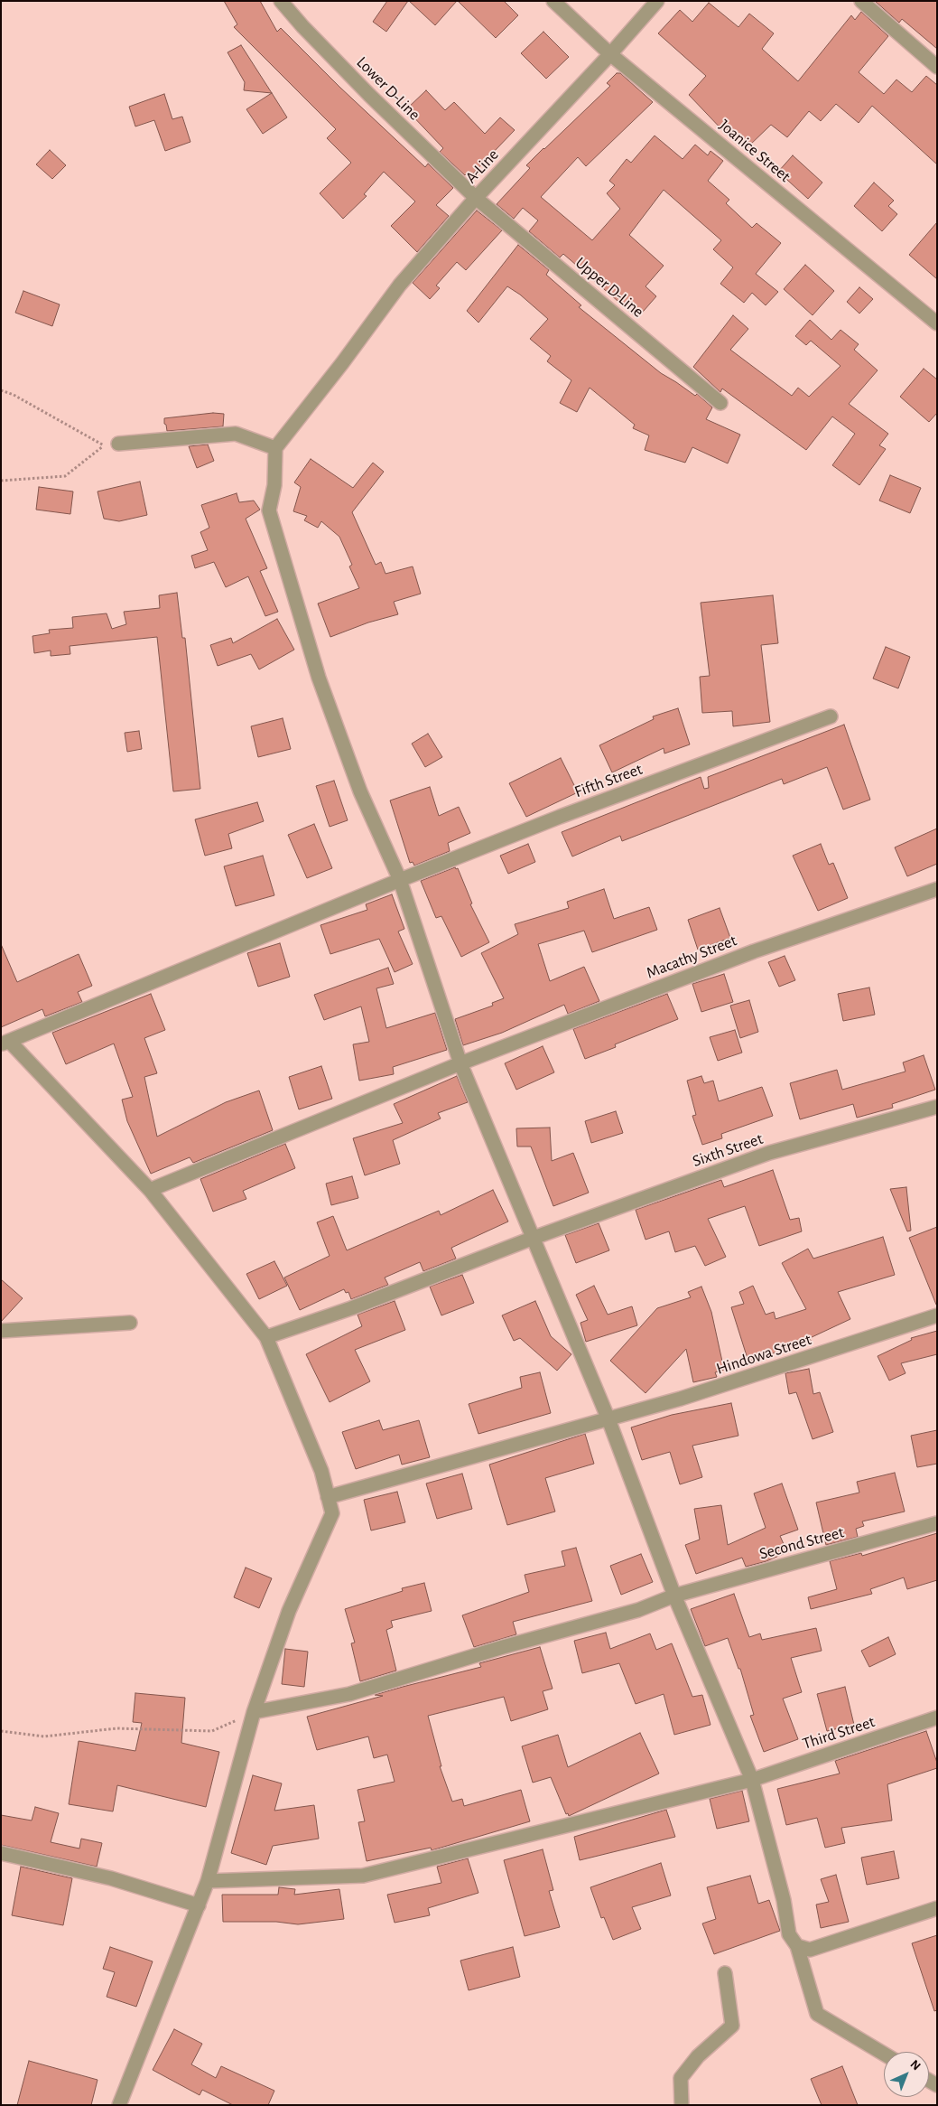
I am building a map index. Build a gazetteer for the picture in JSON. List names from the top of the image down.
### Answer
{
  "streets": {
    "street": [
      "Lower D-Line",
      "Joanice Street",
      "A-Line",
      "Upper D-Line",
      "Fifth Street",
      "Macathy Street",
      "Sixth Street",
      "Hindowa Street",
      "Second Street",
      "Third Street"
    ]
  },
  "crossings": [
    ["Lower D-Line", "A-Line"],
    ["Lower D-Line", "Upper D-Line"],
    ["Joanice Street", "A-Line"],
    ["A-Line", "Upper D-Line"]
  ],
  "north": "top right"
}
